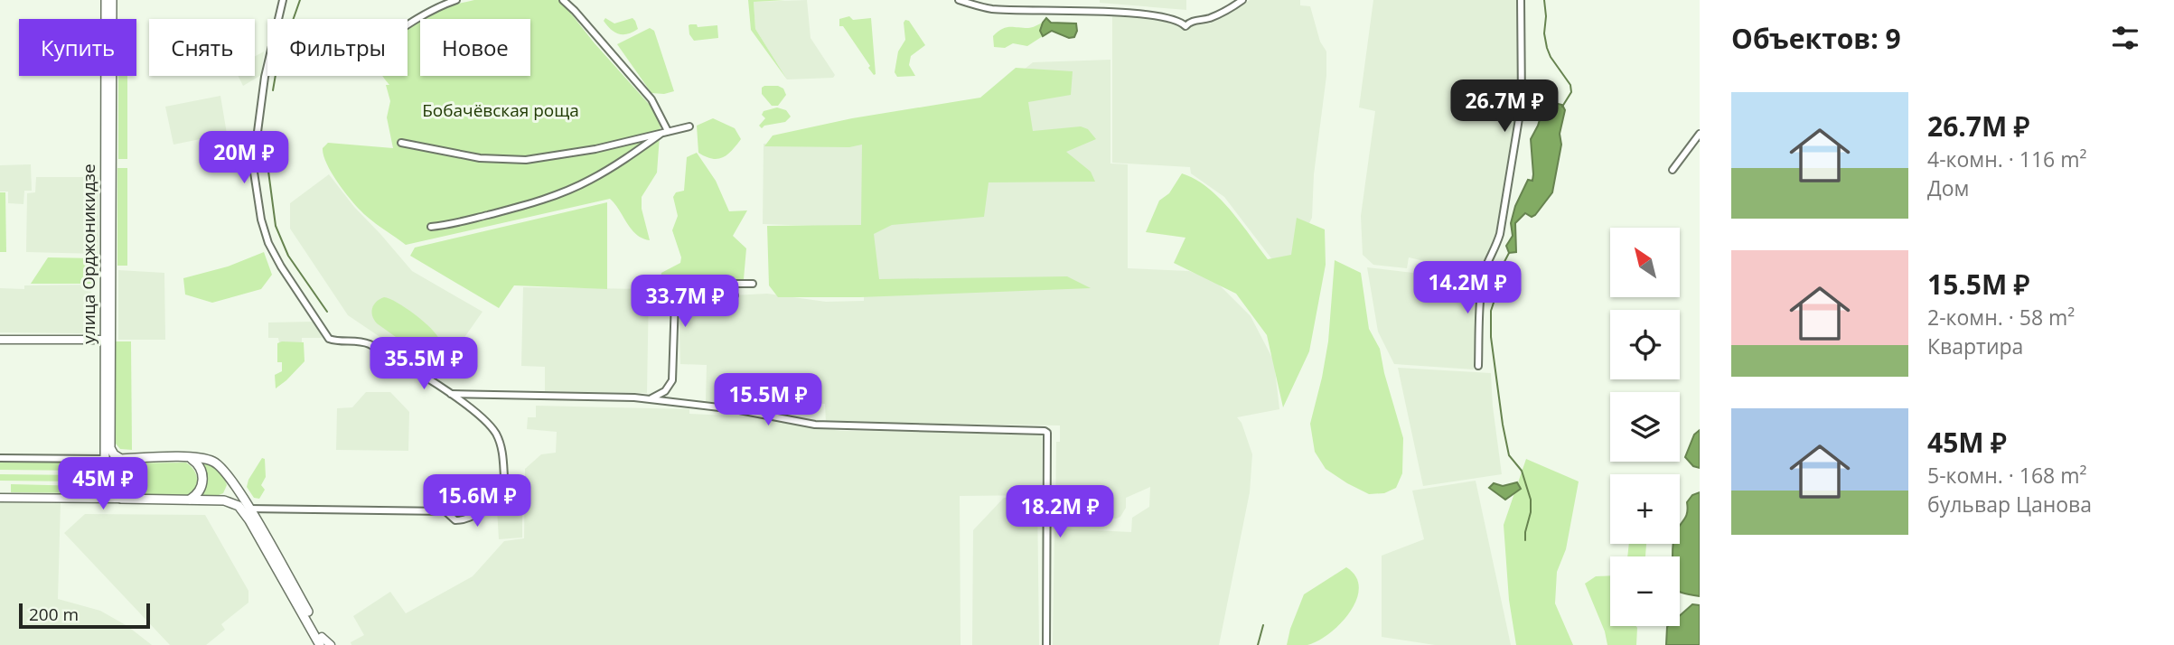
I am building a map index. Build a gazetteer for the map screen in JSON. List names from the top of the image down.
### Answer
{
  "streets": {
    "main road": ["улица Орджоникидзе"]
  },
  "parks": ["Бобачёвская роща"],
  "scale_bar": "200 m",
  "north": "top left",
  "page": {
    "heading": "Объектов: 9",
    "chip": [
      "Купить",
      "Снять",
      "Фильтры",
      "Новое"
    ],
    "list": [
      {
        "name": "26.7M ₽",
        "note": "4-комн. · 116 m² · Дом"
      },
      {
        "name": "15.5M ₽",
        "note": "2-комн. · 58 m² · Квартира"
      },
      {
        "name": "45M ₽",
        "note": "5-комн. · 168 m² · бульвар Цанова"
      }
    ],
    "price": [
      "26.7M ₽",
      "20M ₽",
      "14.2M ₽",
      "33.7M ₽",
      "35.5M ₽",
      "15.5M ₽",
      "45M ₽",
      "15.6M ₽",
      "18.2M ₽"
    ],
    "map_buttons": ["+", "−"],
    "scale": "200 m"
  }
}
